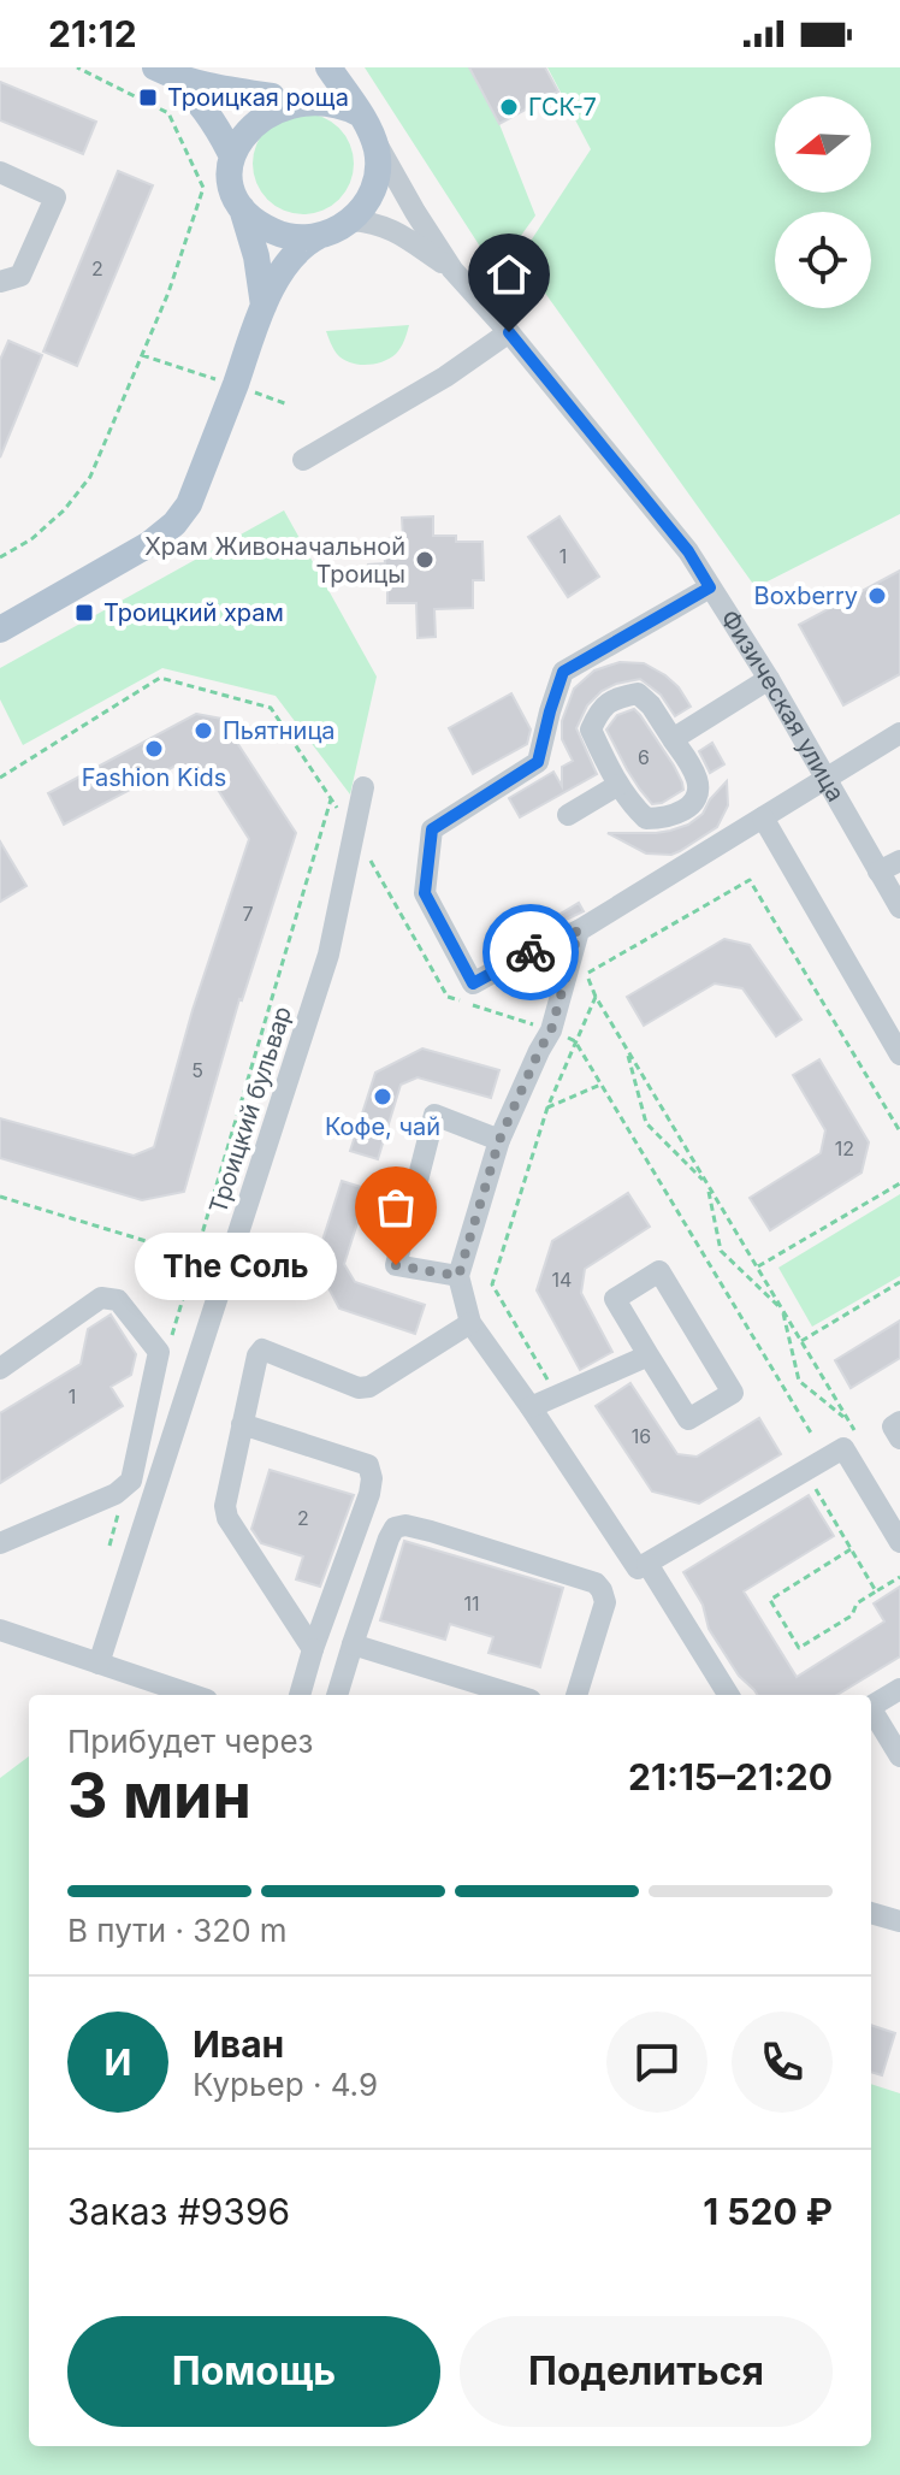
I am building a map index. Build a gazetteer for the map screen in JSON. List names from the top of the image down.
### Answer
{
  "streets": {
    "street": ["Физическая улица", "Троицкий бульвар"]
  },
  "places": {
    "transit": ["Троицкая роща", "Троицкий храм"],
    "other": [
      "ГСК-7",
      "Храм Живоначальной Троицы",
      "Boxberry",
      "Пьятница",
      "Fashion Kids",
      "Кофе, чай",
      "The Соль"
    ]
  },
  "house_numbers": [
    "2",
    "1",
    "6",
    "7",
    "5",
    "12",
    "14",
    "1",
    "16",
    "2",
    "11"
  ],
  "north": "left",
  "page": {
    "status": "21:12",
    "bubble": "The Соль",
    "heading": ["3 мин", "Прибудет через", "21:15–21:20"],
    "panel": [
      "Иван",
      "Курьер · 4.9",
      "Заказ #9396",
      "1 520 ₽"
    ],
    "bar": "В пути · 320 m",
    "round": "И",
    "buttons": ["Помощь", "Поделиться"]
  }
}
